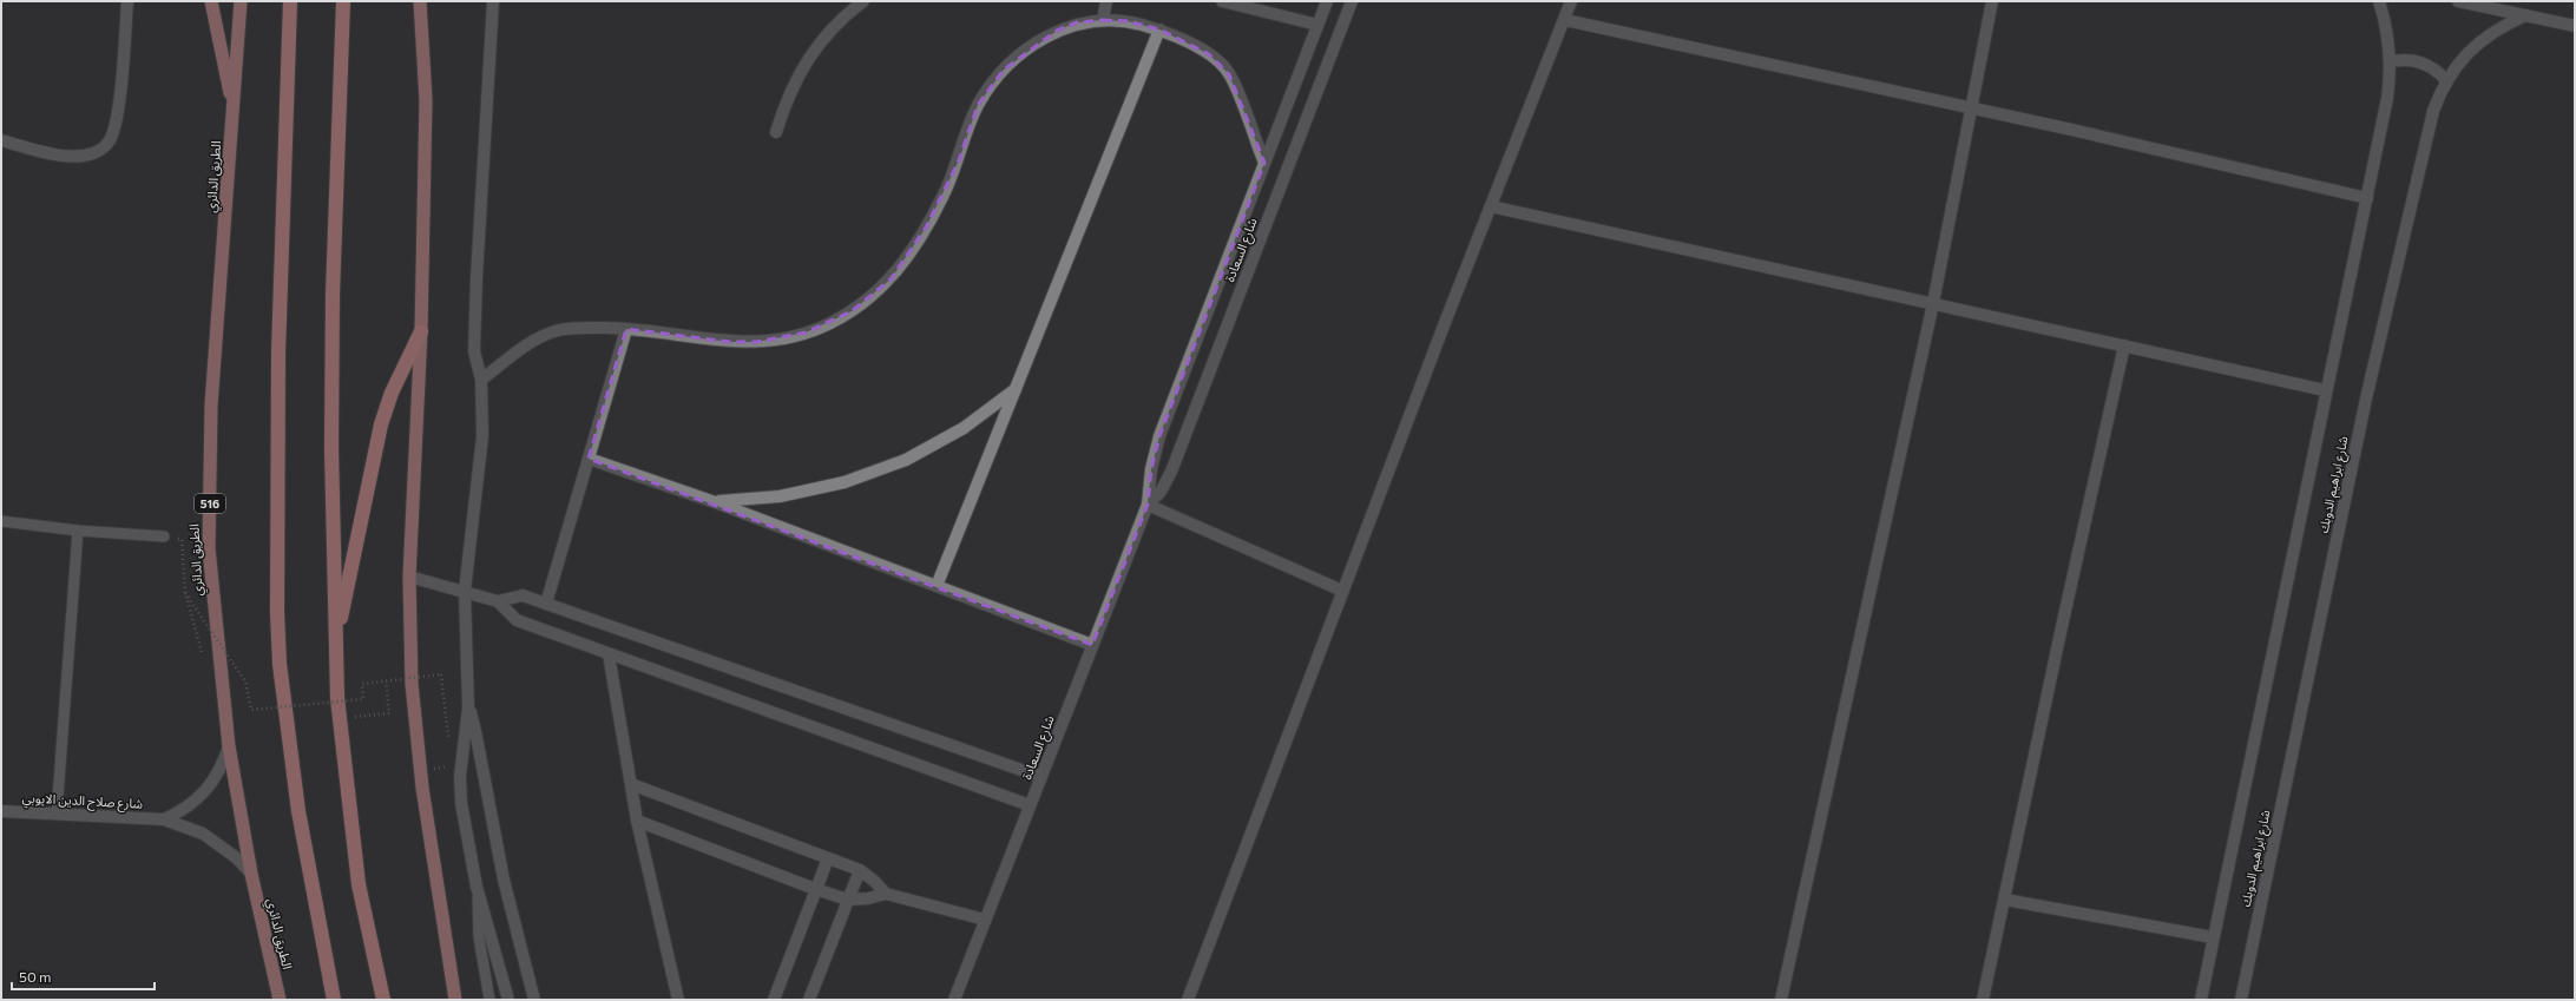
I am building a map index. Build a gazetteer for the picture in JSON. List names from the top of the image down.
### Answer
{
  "streets": {
    "highway": ["الطريق الدائري", "516"],
    "street": ["شارع السعادة", "شارع ابراهيم الدوبك", "شارع صلاح الدين الايوبي"]
  },
  "crossings": [
    ["الطريق الدائري", "شارع صلاح الدين الايوبي"]
  ],
  "scale_bar": "50 m"
}
